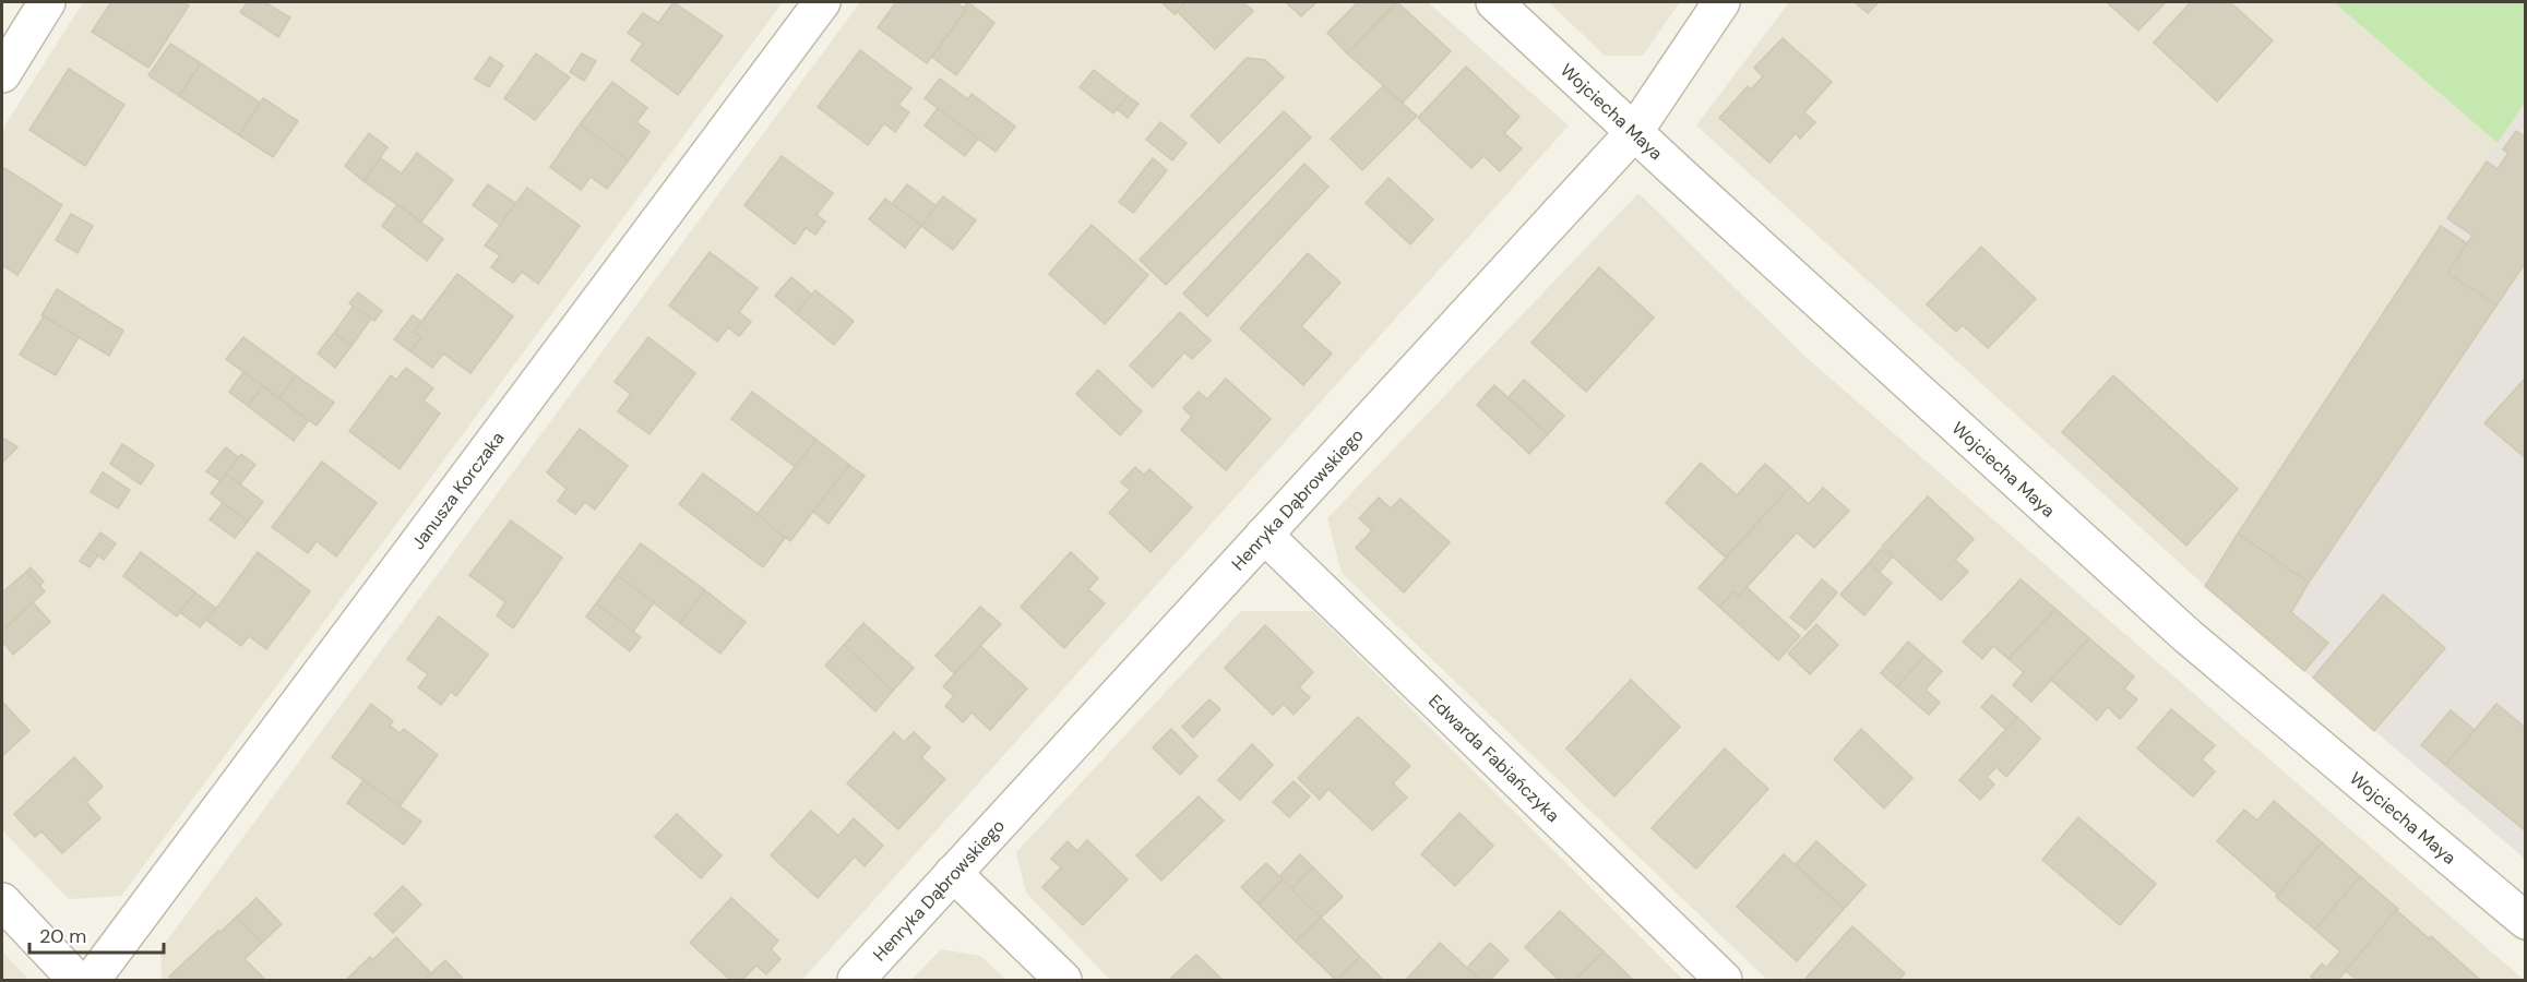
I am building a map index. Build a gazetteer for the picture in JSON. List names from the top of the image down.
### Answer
{
  "streets": {
    "street": [
      "Wojciecha Maya",
      "Janusza Korczaka",
      "Henryka Dąbrowskiego",
      "Edwarda Fabiańczyka"
    ]
  },
  "crossings": [
    ["Wojciecha Maya", "Henryka Dąbrowskiego"],
    ["Henryka Dąbrowskiego", "Edwarda Fabiańczyka"]
  ],
  "scale_bar": "20 m"
}
